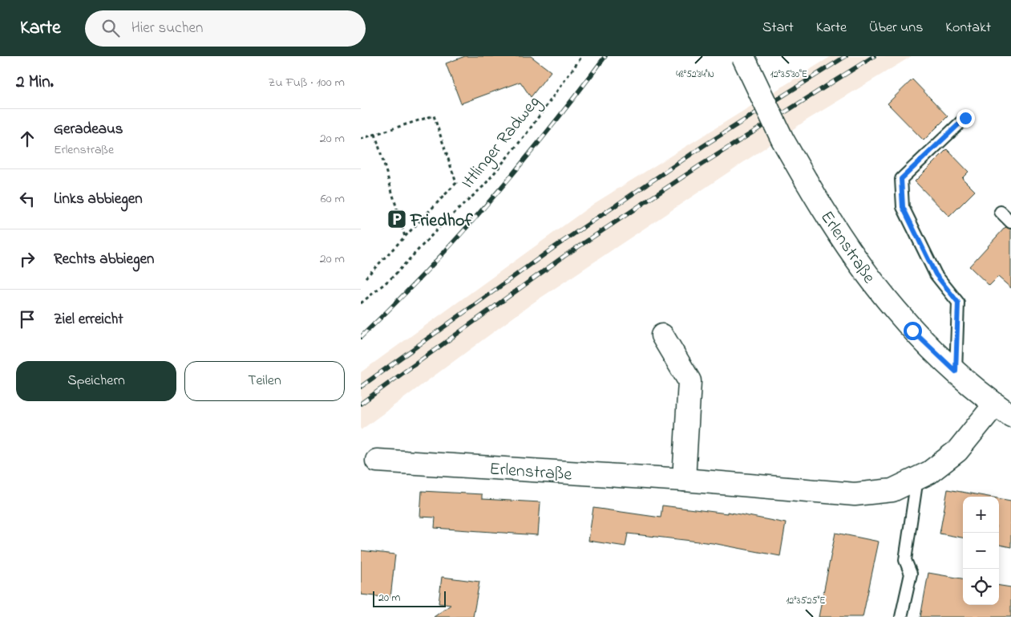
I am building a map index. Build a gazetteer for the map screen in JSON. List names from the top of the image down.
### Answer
{
  "streets": {
    "street": ["Erlenstraße"],
    "path": ["Ittlinger Radweg"]
  },
  "places": {
    "parking": ["Friedhof"]
  },
  "scale_bar": "20 m",
  "page": {
    "header": "Karte",
    "search": "Hier suchen",
    "nav": [
      "Start",
      "Karte",
      "Über uns",
      "Kontakt"
    ],
    "heading": ["2 Min.", "Zu Fuß · 100 m"],
    "list": [
      ["Geradeaus", "Erlenstraße", "20 m"],
      ["Links abbiegen", "60 m"],
      ["Rechts abbiegen", "20 m"],
      "Ziel erreicht"
    ],
    "buttons": ["Speichern", "Teilen"],
    "map_buttons": ["+", "−"],
    "scale": "20 m"
  },
  "coordinates": ["48°52'34\"N", "12°35'30\"E", "12°35'25\"E"]
}
